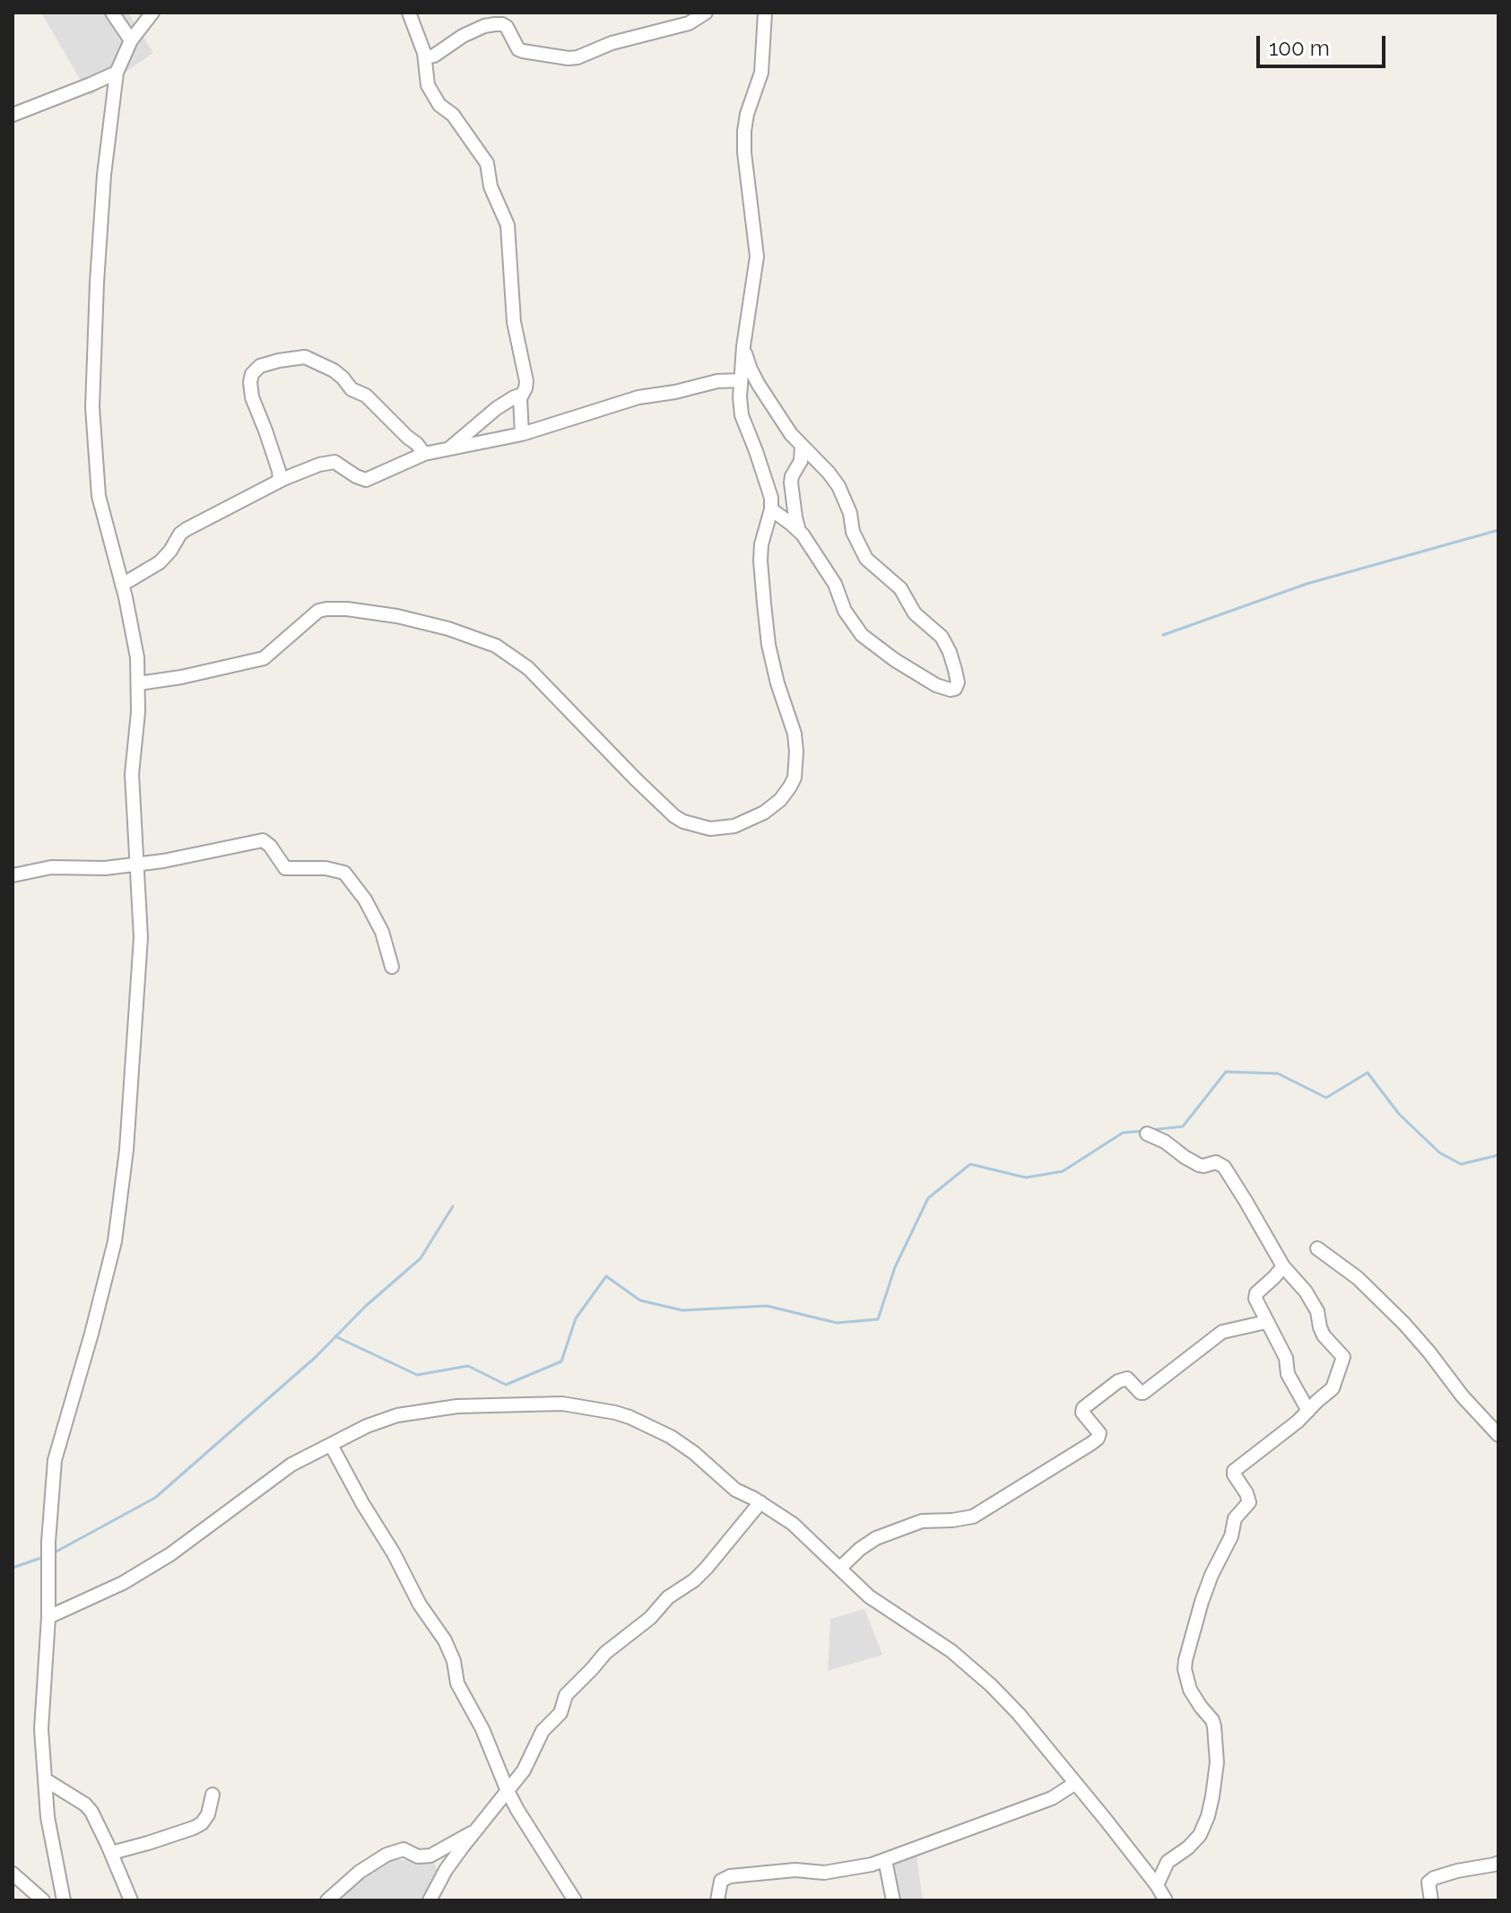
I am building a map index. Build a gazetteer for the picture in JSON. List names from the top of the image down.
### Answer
{
  "scale_bar": "100 m"
}
